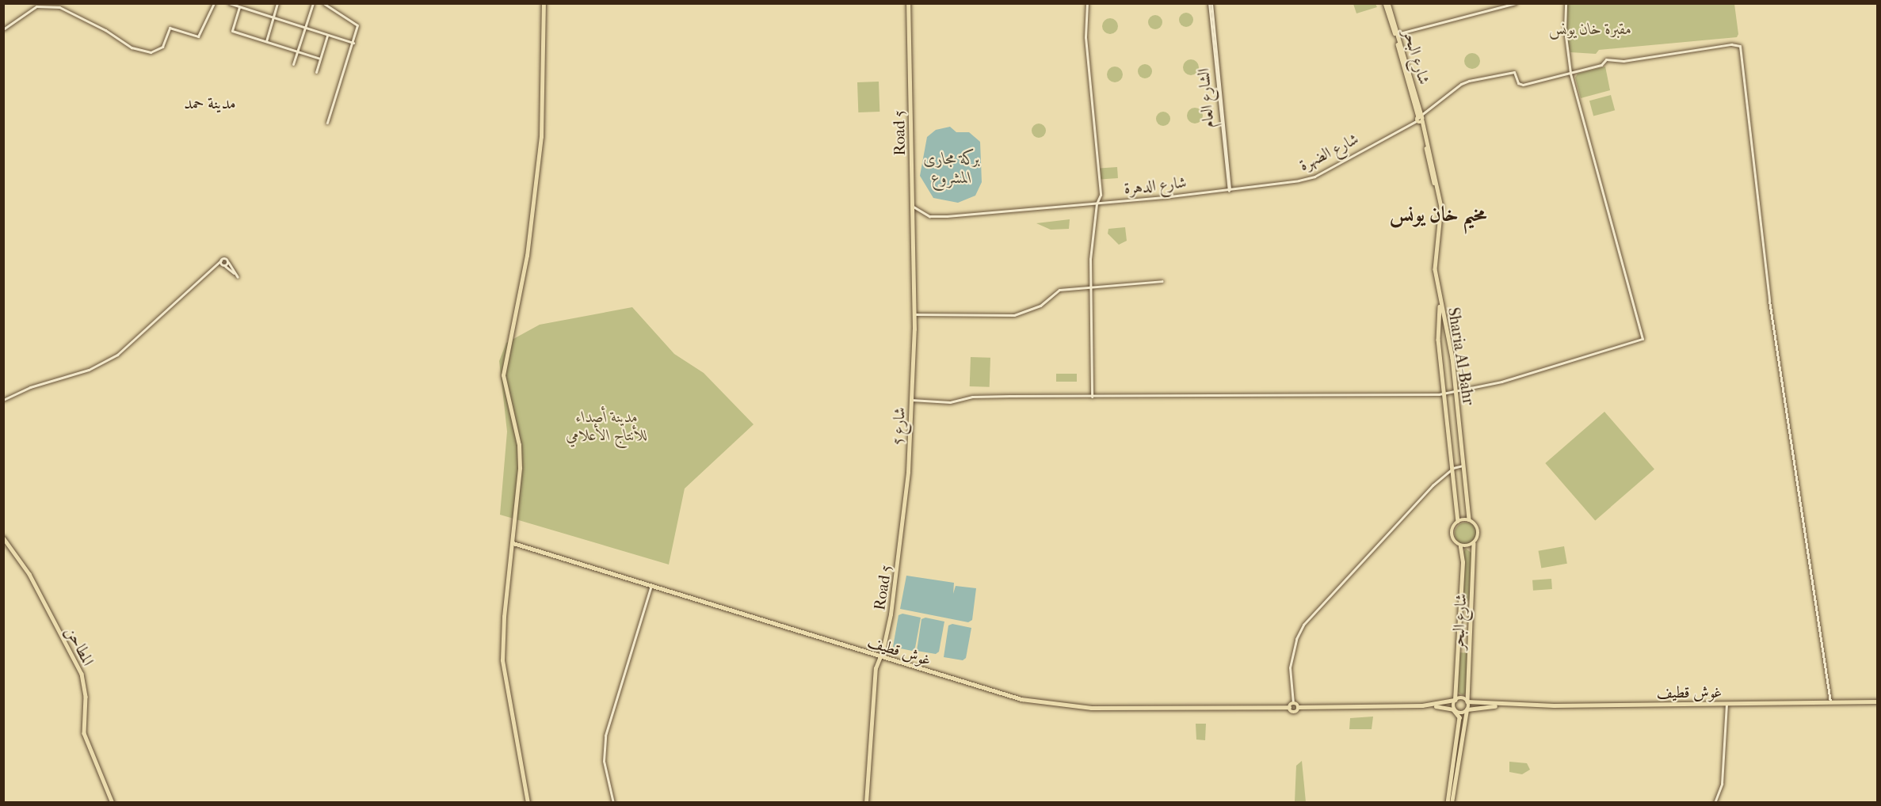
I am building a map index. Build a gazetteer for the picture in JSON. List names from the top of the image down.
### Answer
{
  "streets": {
    "main road": [
      "شارع البحر",
      "Road 5",
      "Sharia Al-Bahr",
      "شارع 5",
      "المطاحن",
      "غوش قطيف"
    ],
    "street": ["الشارع العام", "شارع الضهرة", "شارع الدهرة"]
  },
  "crossings": [
    ["شارع البحر", "شارع الضهرة"],
    ["شارع البحر", "Sharia Al-Bahr"],
    ["شارع البحر", "غوش قطيف"],
    ["الشارع العام", "شارع الضهرة"],
    ["Road 5", "شارع الدهرة"],
    ["Road 5", "شارع 5"],
    ["Road 5", "غوش قطيف"],
    ["شارع الضهرة", "شارع الدهرة"]
  ],
  "districts": ["مدينة حمد", "مخيم خان يونس"],
  "water": ["بركة مجارى المشروع"],
  "parks": ["مقبرة خان يونس", "مدينة أصداء للأنتاج الأعلامي"]
}
